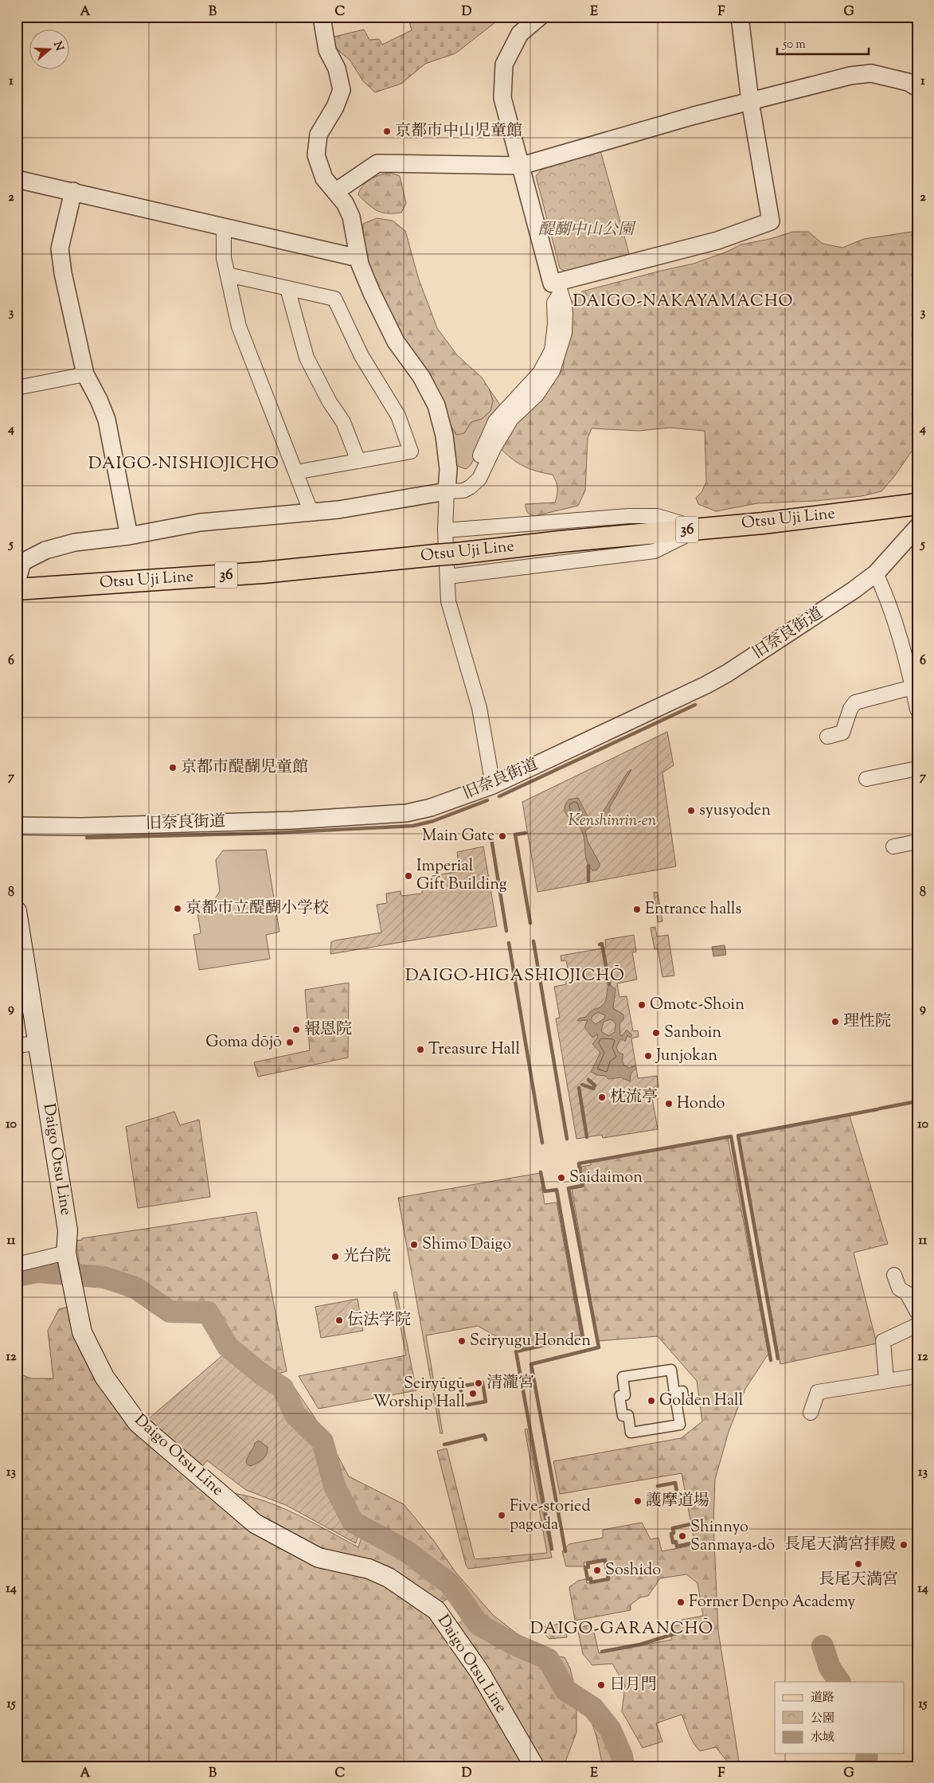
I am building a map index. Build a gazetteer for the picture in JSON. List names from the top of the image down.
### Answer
{
  "streets": {
    "main road": ["Otsu Uji Line", "36", "Daigo Otsu Line"],
    "street": ["旧奈良街道"]
  },
  "districts": [
    "DAIGO-NAKAYAMACHO",
    "DAIGO-NISHIOJICHO",
    "DAIGO-HIGASHIOJICHŌ",
    "DAIGO-GARANCHŌ"
  ],
  "parks": ["醍醐中山公園", "Kenshinrin-en"],
  "places": [
    "京都市中山児童館",
    "京都市醍醐児童館",
    "syusyoden",
    "Main Gate",
    "Imperial Gift Building",
    "京都市立醍醐小学校",
    "Entrance halls",
    "Omote-Shoin",
    "理性院",
    "報恩院",
    "Sanboin",
    "Goma dōjō",
    "Treasure Hall",
    "Junjokan",
    "枕流亭",
    "Hondo",
    "Saidaimon",
    "Shimo Daigo",
    "光台院",
    "伝法学院",
    "Seiryugu Honden",
    "清瀧宮",
    "Seiryūgū Worship Hall",
    "Golden Hall",
    "護摩道場",
    "Five-storied pagoda",
    "Shinnyo Sanmaya-dō",
    "長尾天満宮拝殿",
    "長尾天満宮",
    "Soshido",
    "Former Denpo Academy",
    "日月門"
  ],
  "legend": ["道路", "公園", "水域"],
  "scale_bar": "50 m",
  "north": "right",
  "grid": {
    "columns": [
      "A",
      "B",
      "C",
      "D",
      "E",
      "F",
      "G"
    ],
    "rows": [
      "1",
      "2",
      "3",
      "4",
      "5",
      "6",
      "7",
      "8",
      "9",
      "10",
      "11",
      "12",
      "13",
      "14",
      "15"
    ]
  }
}
